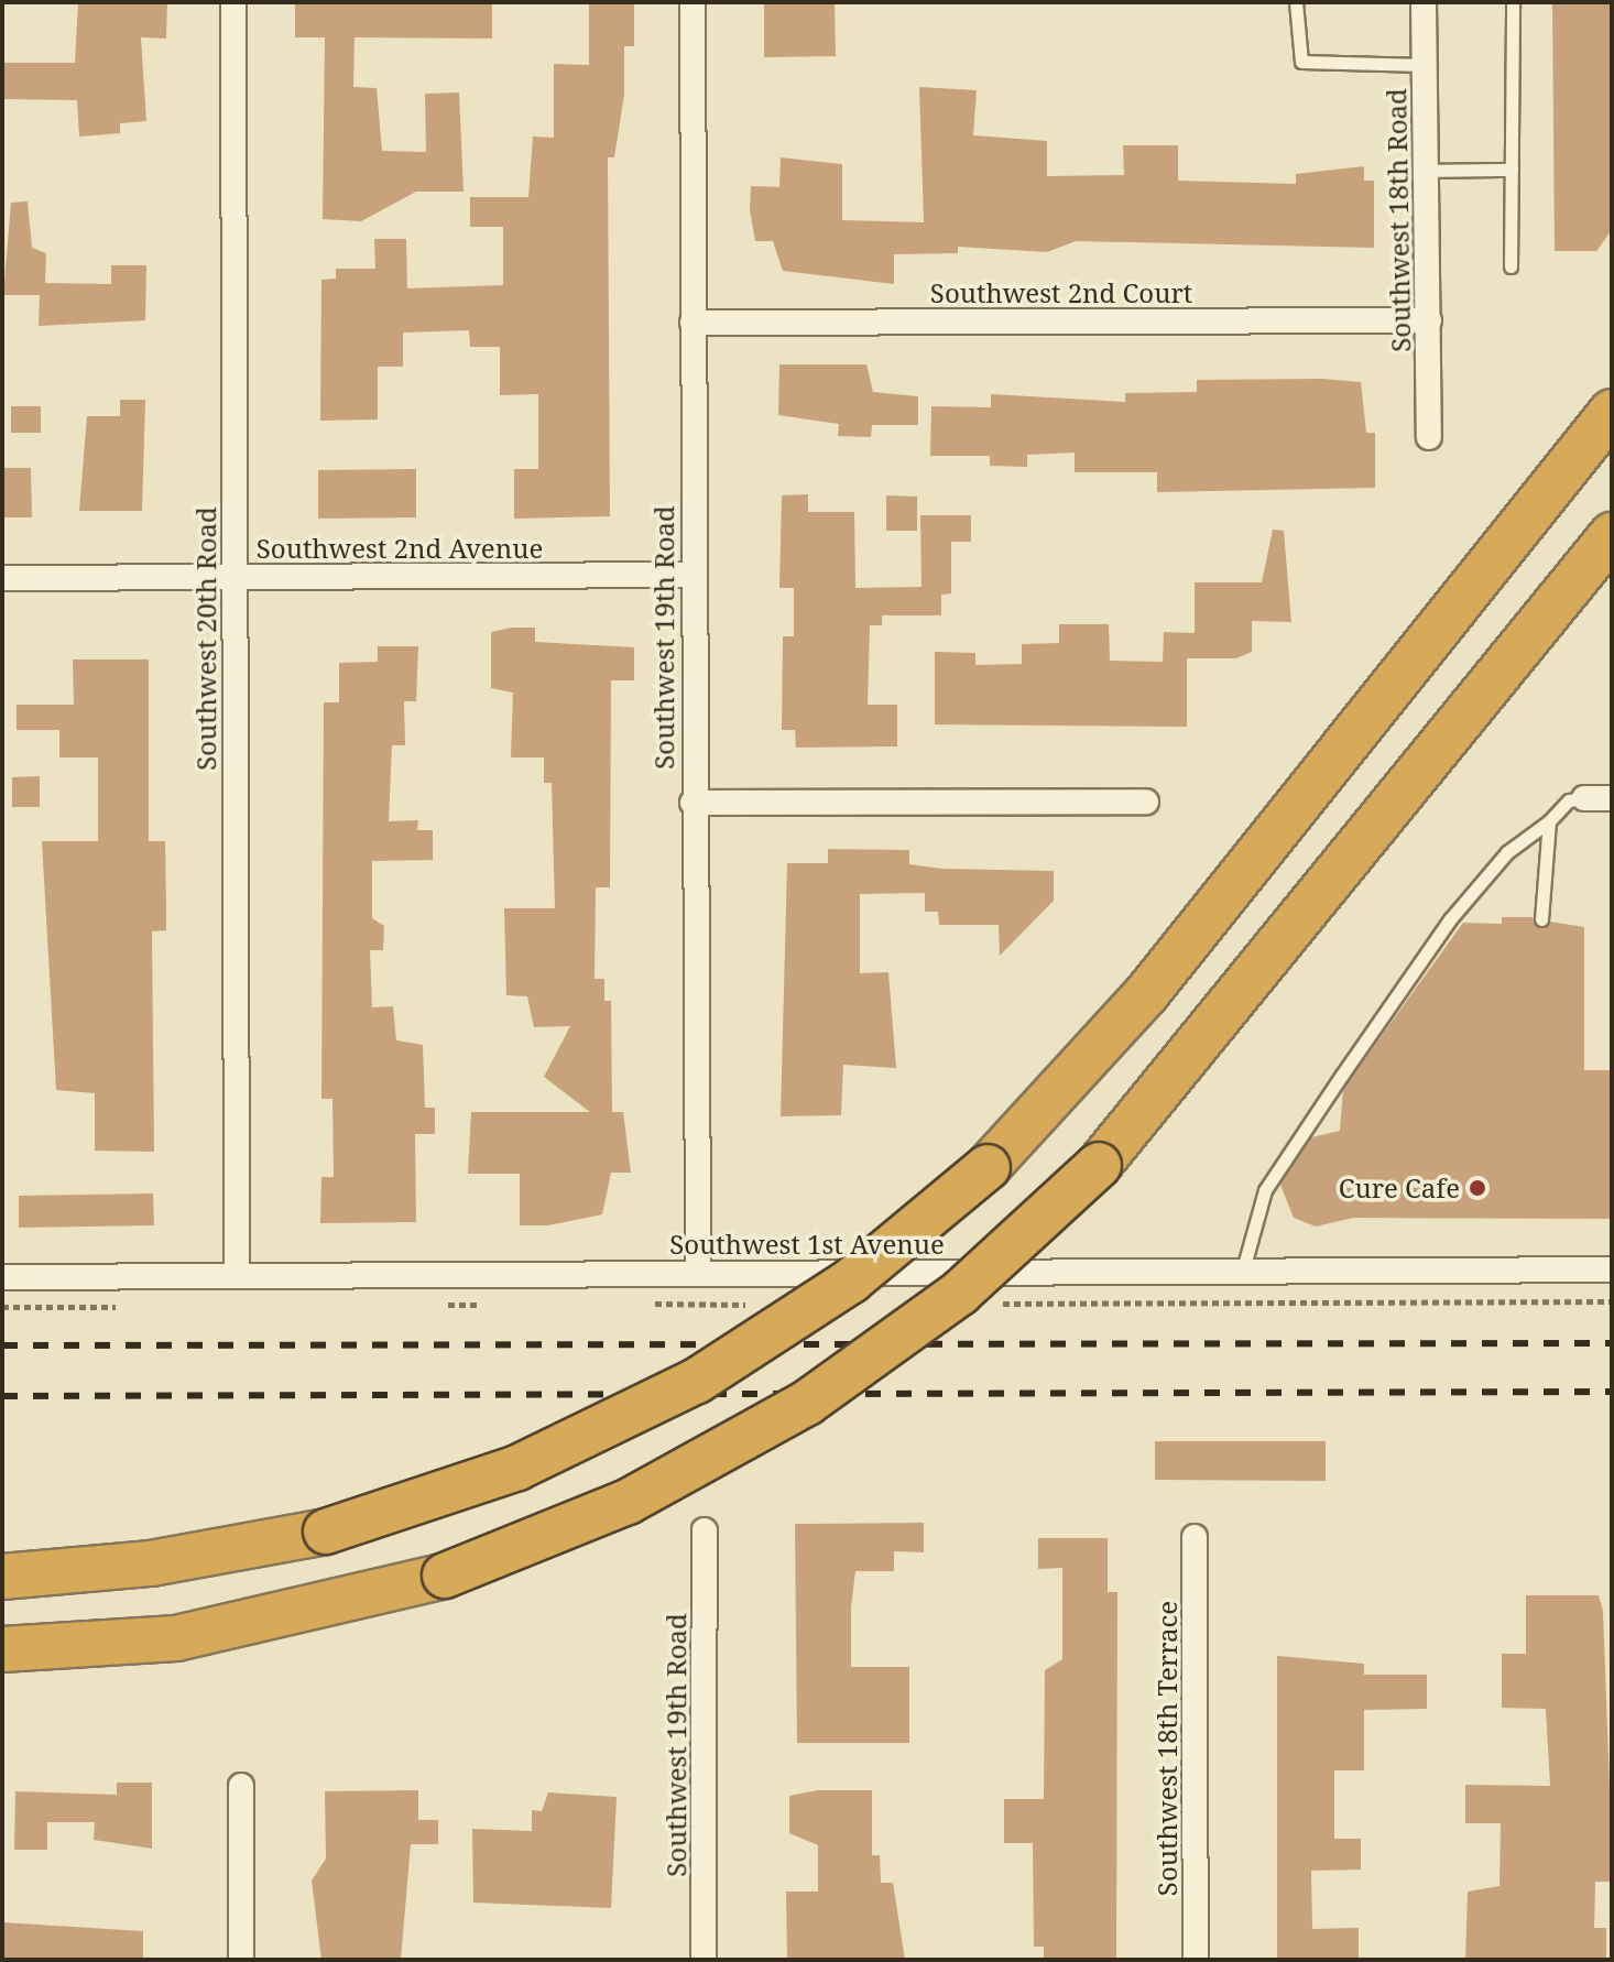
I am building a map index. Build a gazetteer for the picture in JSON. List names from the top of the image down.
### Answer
{
  "streets": {
    "street": [
      "Southwest 18th Road",
      "Southwest 2nd Court",
      "Southwest 2nd Avenue",
      "Southwest 19th Road",
      "Southwest 20th Road",
      "Southwest 1st Avenue",
      "Southwest 18th Terrace"
    ]
  },
  "crossings": [
    ["Southwest 18th Road", "Southwest 2nd Court"],
    ["Southwest 2nd Court", "Southwest 19th Road"],
    ["Southwest 2nd Avenue", "Southwest 19th Road"],
    ["Southwest 2nd Avenue", "Southwest 20th Road"],
    ["Southwest 19th Road", "Southwest 1st Avenue"],
    ["Southwest 20th Road", "Southwest 1st Avenue"]
  ],
  "places": ["Cure Cafe"]
}
